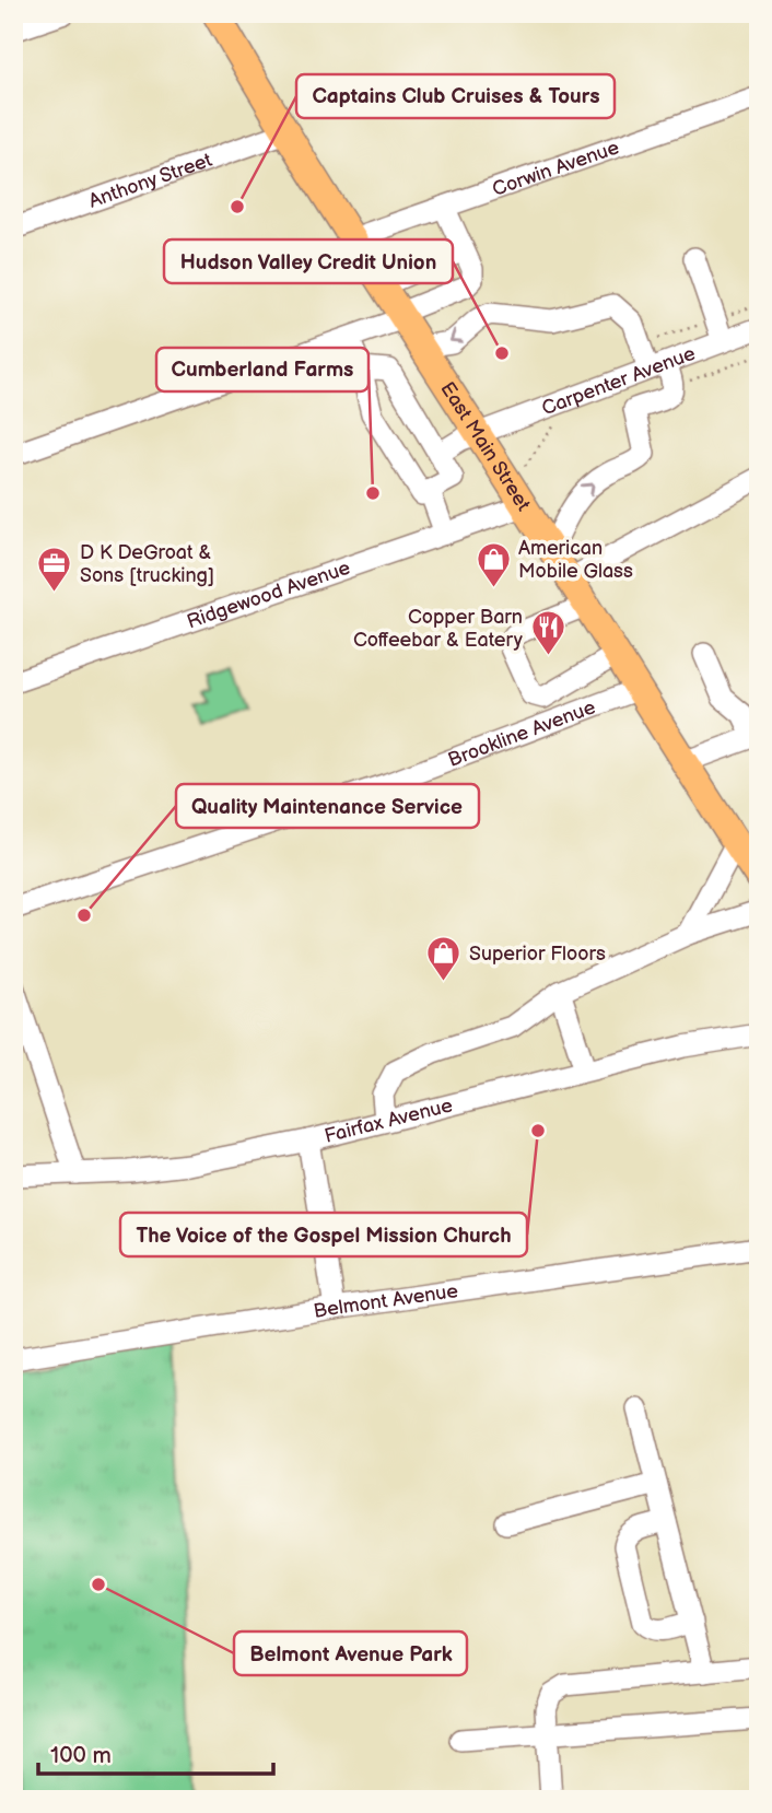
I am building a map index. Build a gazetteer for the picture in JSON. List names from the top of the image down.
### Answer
{
  "streets": {
    "main road": ["East Main Street"],
    "street": [
      "Corwin Avenue",
      "Anthony Street",
      "Carpenter Avenue",
      "Ridgewood Avenue",
      "Brookline Avenue",
      "Fairfax Avenue",
      "Belmont Avenue"
    ]
  },
  "crossings": [
    ["Corwin Avenue", "East Main Street"],
    ["Anthony Street", "East Main Street"],
    ["Carpenter Avenue", "East Main Street"],
    ["East Main Street", "Ridgewood Avenue"],
    ["East Main Street", "Brookline Avenue"]
  ],
  "places": {
    "other": [
      "Captains Club Cruises & Tours",
      "Hudson Valley Credit Union",
      "Cumberland Farms",
      "Quality Maintenance Service",
      "The Voice of the Gospel Mission Church",
      "Belmont Avenue Park"
    ],
    "shop": ["American Mobile Glass", "Superior Floors"],
    "office": ["D K DeGroat & Sons [trucking]"],
    "restaurant": ["Copper Barn Coffeebar & Eatery"]
  },
  "scale_bar": "100 m"
}
